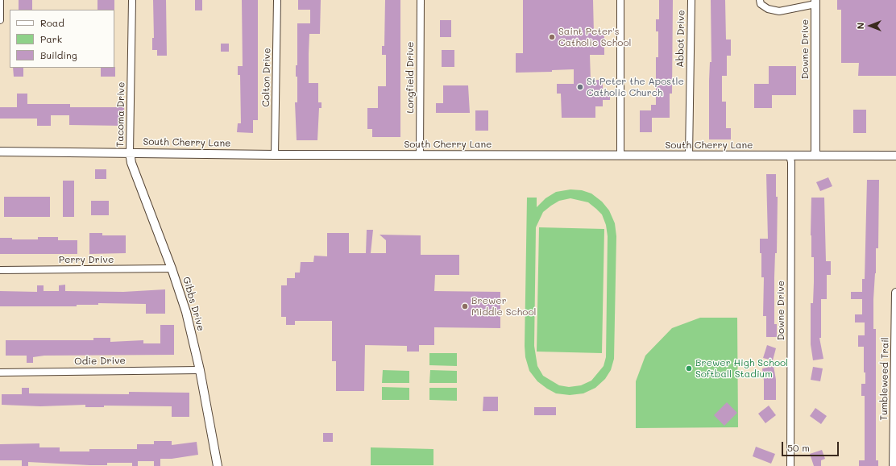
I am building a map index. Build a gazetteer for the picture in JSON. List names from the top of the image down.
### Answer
{
  "streets": {
    "street": [
      "Abbot Drive",
      "Downe Drive",
      "Colton Drive",
      "Longfield Drive",
      "Tacoma Drive",
      "South Cherry Lane",
      "Perry Drive",
      "Gibbs Drive",
      "Odie Drive",
      "Tumbleweed Trail"
    ]
  },
  "crossings": [
    ["Abbot Drive", "South Cherry Lane"],
    ["Downe Drive", "South Cherry Lane"],
    ["Colton Drive", "South Cherry Lane"],
    ["Longfield Drive", "South Cherry Lane"],
    ["Tacoma Drive", "South Cherry Lane"],
    ["Tacoma Drive", "Gibbs Drive"],
    ["South Cherry Lane", "Gibbs Drive"],
    ["Perry Drive", "Gibbs Drive"],
    ["Gibbs Drive", "Odie Drive"]
  ],
  "places": [
    "Saint Peter's Catholic School",
    "St Peter the Apostle Catholic Church",
    "Brewer Middle School",
    "Brewer High School Softball Stadium"
  ],
  "legend": ["Road", "Park", "Building"],
  "scale_bar": "50 m",
  "north": "left"
}
